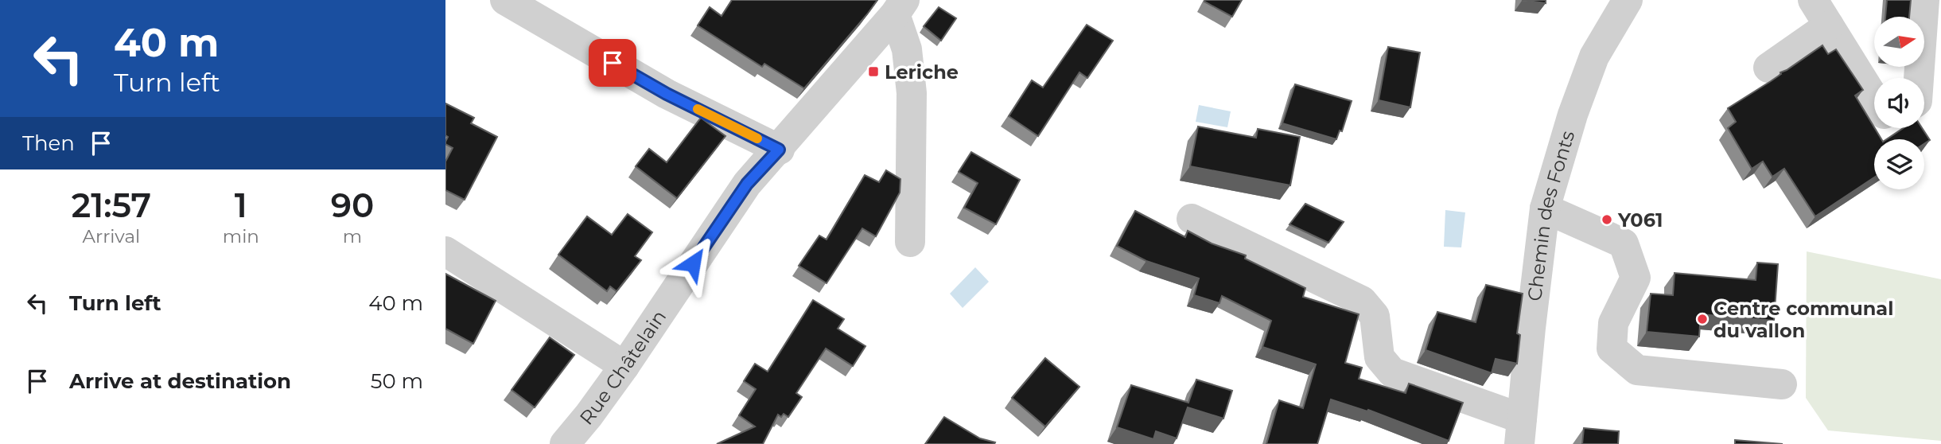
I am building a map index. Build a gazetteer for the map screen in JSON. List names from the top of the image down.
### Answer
{
  "streets": {
    "street": ["Chemin des Fonts", "Rue Châtelain"]
  },
  "places": {
    "transit": ["Leriche"],
    "other": ["Y061", "Centre communal du vallon"]
  },
  "north": "right",
  "page": {
    "turn": ["40 m", "Turn left"],
    "then": "Then",
    "eta": [
      "21:57",
      "Arrival",
      "1",
      "min",
      "90",
      "m"
    ],
    "list": [
      {
        "name": "Turn left",
        "value": "40 m"
      },
      {
        "name": "Arrive at destination",
        "value": "50 m"
      }
    ]
  }
}
